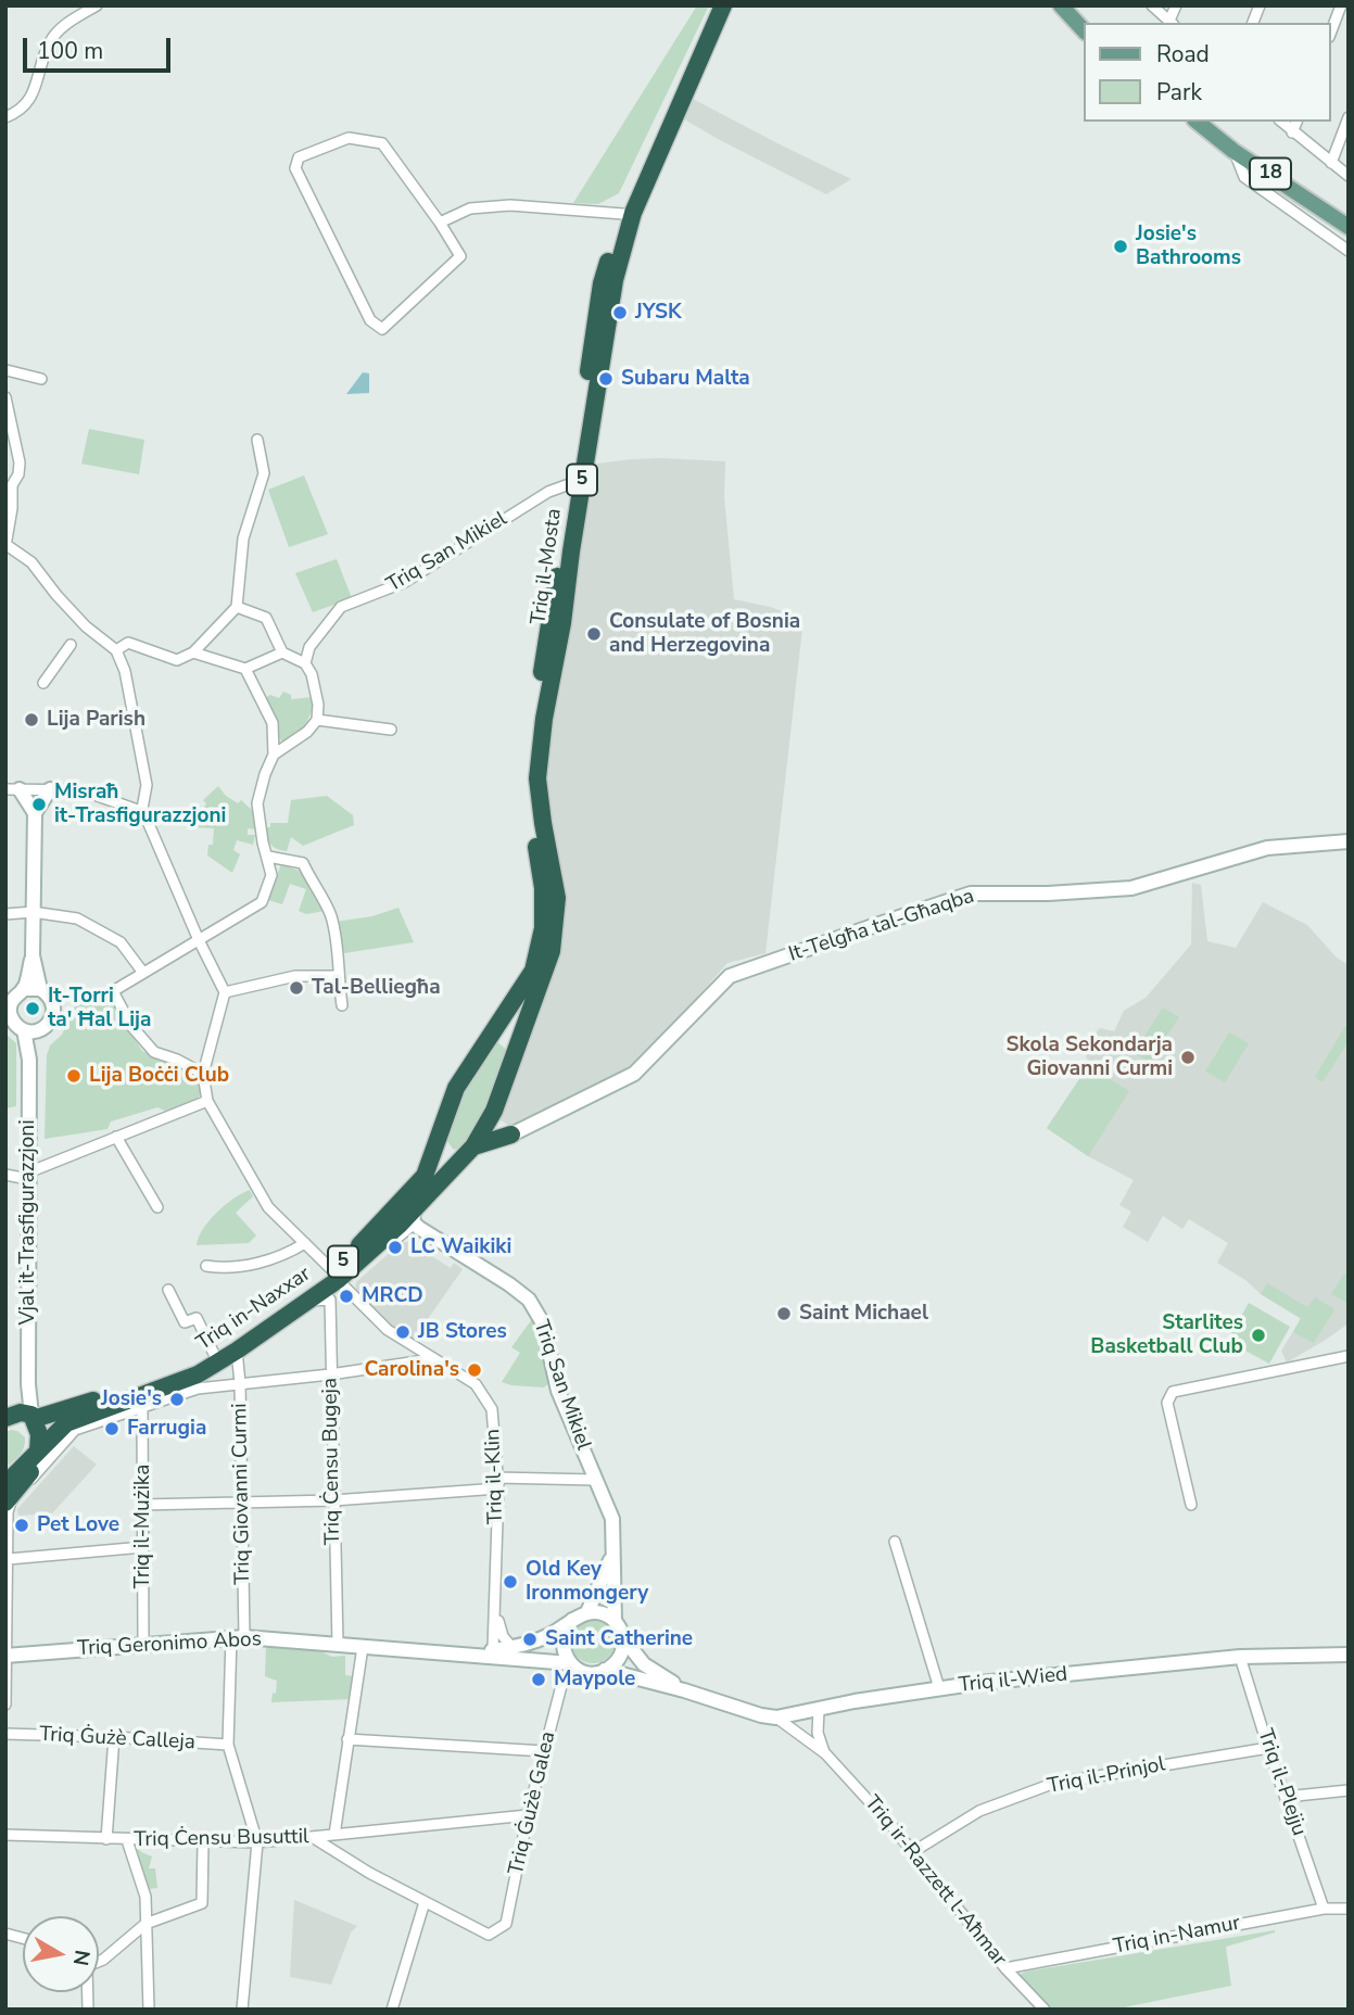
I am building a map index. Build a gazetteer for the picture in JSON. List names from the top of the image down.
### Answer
{
  "streets": {
    "highway": ["5", "Triq il-Mosta", "Triq in-Naxxar"],
    "main road": ["18"],
    "street": [
      "Triq San Mikiel",
      "It-Telgħa tal-Għaqba",
      "Vjal it-Trasfigurazzjoni",
      "Triq Ċensu Bugeja",
      "Triq il-Klin",
      "Triq Giovanni Curmi",
      "Triq il-Mużika",
      "Triq Geronimo Abos",
      "Triq il-Wied",
      "Triq Ġużè Calleja",
      "Triq il-Prinjol",
      "Triq il-Plejju",
      "Triq Ġużè Galea",
      "Triq Ċensu Busuttil",
      "Triq ir-Razzett l-Aħmar",
      "Triq in-Namur"
    ]
  },
  "crossings": [
    ["Triq San Mikiel", "Triq il-Mosta"],
    ["Triq San Mikiel", "Triq in-Naxxar"],
    ["Triq San Mikiel", "Triq Geronimo Abos"],
    ["Triq San Mikiel", "Triq il-Wied"],
    ["Triq San Mikiel", "Triq Ġużè Galea"],
    ["Triq il-Mosta", "Triq in-Naxxar"],
    ["Vjal it-Trasfigurazzjoni", "Triq in-Naxxar"],
    ["Triq in-Naxxar", "Triq Ċensu Bugeja"],
    ["Triq in-Naxxar", "Triq il-Klin"],
    ["Triq in-Naxxar", "Triq Giovanni Curmi"],
    ["Triq Ċensu Bugeja", "Triq Geronimo Abos"],
    ["Triq il-Klin", "Triq Geronimo Abos"],
    ["Triq Giovanni Curmi", "Triq Geronimo Abos"],
    ["Triq Giovanni Curmi", "Triq Ġużè Calleja"],
    ["Triq Giovanni Curmi", "Triq Ċensu Busuttil"],
    ["Triq il-Mużika", "Triq Geronimo Abos"],
    ["Triq Geronimo Abos", "Triq il-Wied"],
    ["Triq Geronimo Abos", "Triq Ġużè Galea"],
    ["Triq il-Wied", "Triq il-Plejju"],
    ["Triq il-Wied", "Triq Ġużè Galea"],
    ["Triq il-Wied", "Triq ir-Razzett l-Aħmar"],
    ["Triq il-Prinjol", "Triq il-Plejju"],
    ["Triq il-Prinjol", "Triq ir-Razzett l-Aħmar"],
    ["Triq il-Plejju", "Triq in-Namur"],
    ["Triq Ġużè Galea", "Triq Ċensu Busuttil"],
    ["Triq ir-Razzett l-Aħmar", "Triq in-Namur"]
  ],
  "places": [
    "Josie's Bathrooms",
    "JYSK",
    "Subaru Malta",
    "Consulate of Bosnia and Herzegovina",
    "Lija Parish",
    "Misraħ it-Trasfigurazzjoni",
    "Tal-Belliegħa",
    "It-Torri ta' Ħal Lija",
    "Skola Sekondarja Giovanni Curmi",
    "Lija Boċċi Club",
    "LC Waikiki",
    "MRCD",
    "Saint Michael",
    "JB Stores",
    "Starlites Basketball Club",
    "Carolina's",
    "Josie's",
    "Farrugia",
    "Pet Love",
    "Old Key Ironmongery",
    "Saint Catherine",
    "Maypole"
  ],
  "legend": ["Road", "Park"],
  "scale_bar": "100 m",
  "north": "right"
}
